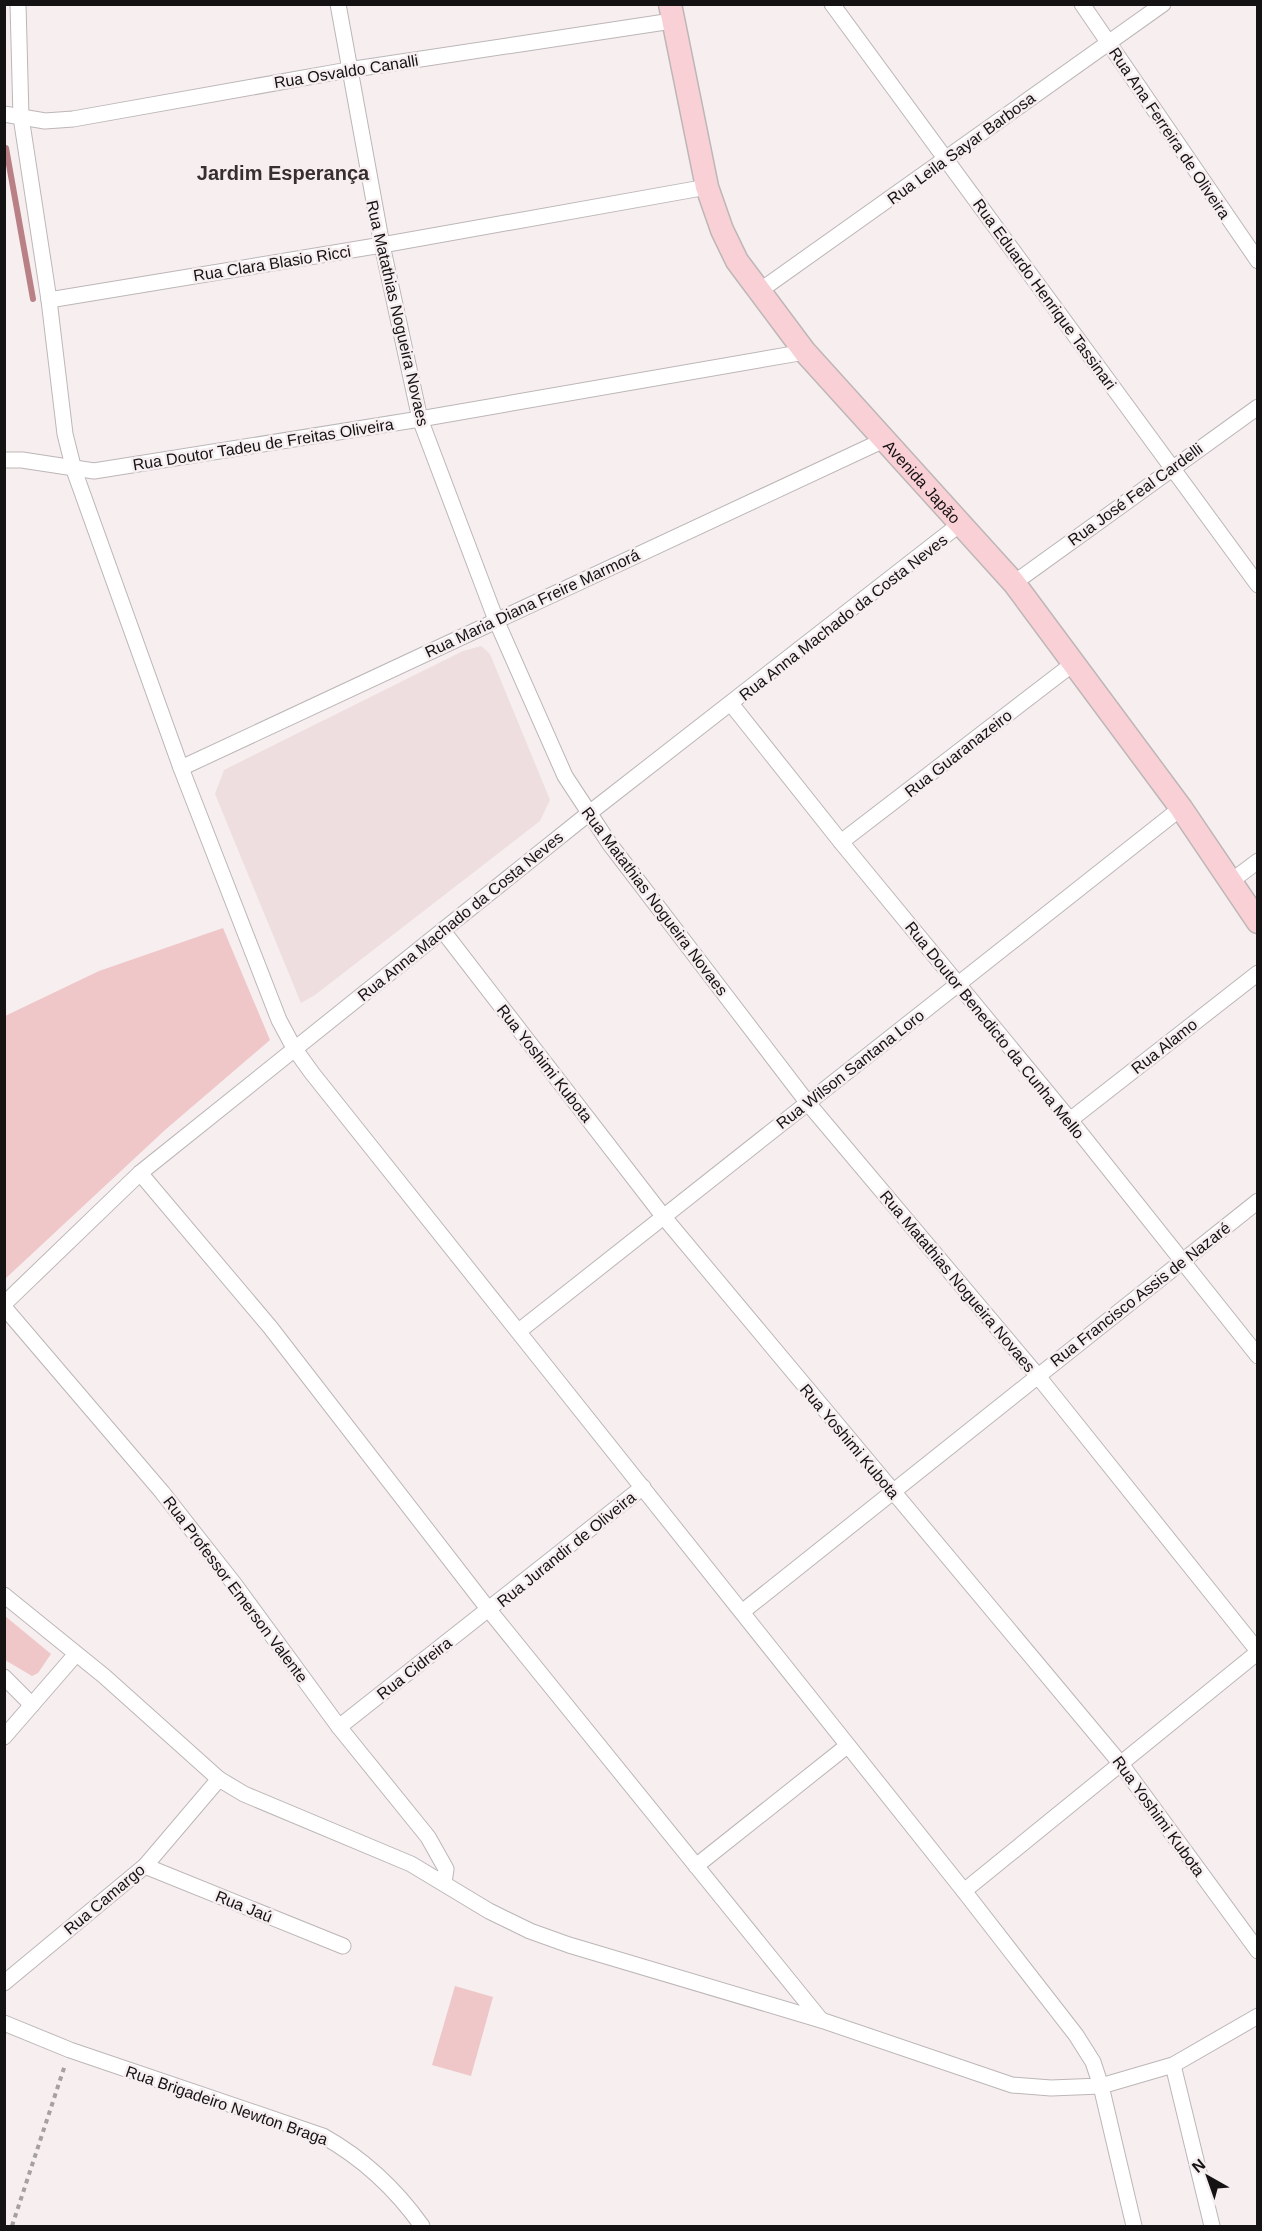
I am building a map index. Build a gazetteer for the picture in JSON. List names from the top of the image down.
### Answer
{
  "streets": {
    "main road": ["Avenida Japão"],
    "street": [
      "Rua Osvaldo Canalli",
      "Rua Ana Ferreira de Oliveira",
      "Rua Leila Sayar Barbosa",
      "Rua Clara Blasio Ricci",
      "Rua Eduardo Henrique Tassinari",
      "Rua Matathias Nogueira Novaes",
      "Rua Doutor Tadeu de Freitas Oliveira",
      "Rua José Feal Cardelli",
      "Rua Maria Diana Freire Marmorá",
      "Rua Anna Machado da Costa Neves",
      "Rua Guaranazeiro",
      "Rua Doutor Benedicto da Cunha Mello",
      "Rua Alamo",
      "Rua Yoshimi Kubota",
      "Rua Wilson Santana Loro",
      "Rua Francisco Assis de Nazaré",
      "Rua Jurandir de Oliveira",
      "Rua Professor Emerson Valente",
      "Rua Cidreira",
      "Rua Camargo",
      "Rua Jaú",
      "Rua Brigadeiro Newton Braga"
    ]
  },
  "crossings": [
    ["Rua Osvaldo Canalli", "Rua Matathias Nogueira Novaes"],
    ["Rua Osvaldo Canalli", "Avenida Japão"],
    ["Rua Ana Ferreira de Oliveira", "Rua Leila Sayar Barbosa"],
    ["Rua Leila Sayar Barbosa", "Rua Eduardo Henrique Tassinari"],
    ["Rua Leila Sayar Barbosa", "Avenida Japão"],
    ["Rua Clara Blasio Ricci", "Rua Matathias Nogueira Novaes"],
    ["Rua Clara Blasio Ricci", "Avenida Japão"],
    ["Rua Eduardo Henrique Tassinari", "Rua José Feal Cardelli"],
    ["Rua Matathias Nogueira Novaes", "Rua Doutor Tadeu de Freitas Oliveira"],
    ["Rua Matathias Nogueira Novaes", "Rua Maria Diana Freire Marmorá"],
    ["Rua Matathias Nogueira Novaes", "Rua Anna Machado da Costa Neves"],
    ["Rua Matathias Nogueira Novaes", "Rua Wilson Santana Loro"],
    ["Rua Matathias Nogueira Novaes", "Rua Francisco Assis de Nazaré"],
    ["Rua Doutor Tadeu de Freitas Oliveira", "Avenida Japão"],
    ["Avenida Japão", "Rua José Feal Cardelli"],
    ["Avenida Japão", "Rua Maria Diana Freire Marmorá"],
    ["Avenida Japão", "Rua Anna Machado da Costa Neves"],
    ["Avenida Japão", "Rua Guaranazeiro"],
    ["Avenida Japão", "Rua Wilson Santana Loro"],
    ["Rua Anna Machado da Costa Neves", "Rua Doutor Benedicto da Cunha Mello"],
    ["Rua Anna Machado da Costa Neves", "Rua Yoshimi Kubota"],
    ["Rua Anna Machado da Costa Neves", "Rua Professor Emerson Valente"],
    ["Rua Guaranazeiro", "Rua Doutor Benedicto da Cunha Mello"],
    ["Rua Doutor Benedicto da Cunha Mello", "Rua Alamo"],
    ["Rua Doutor Benedicto da Cunha Mello", "Rua Wilson Santana Loro"],
    ["Rua Doutor Benedicto da Cunha Mello", "Rua Francisco Assis de Nazaré"],
    ["Rua Yoshimi Kubota", "Rua Wilson Santana Loro"],
    ["Rua Yoshimi Kubota", "Rua Francisco Assis de Nazaré"],
    ["Rua Jurandir de Oliveira", "Rua Cidreira"],
    ["Rua Professor Emerson Valente", "Rua Cidreira"],
    ["Rua Camargo", "Rua Jaú"]
  ],
  "districts": ["Jardim Esperança"],
  "north": "top left"
}
